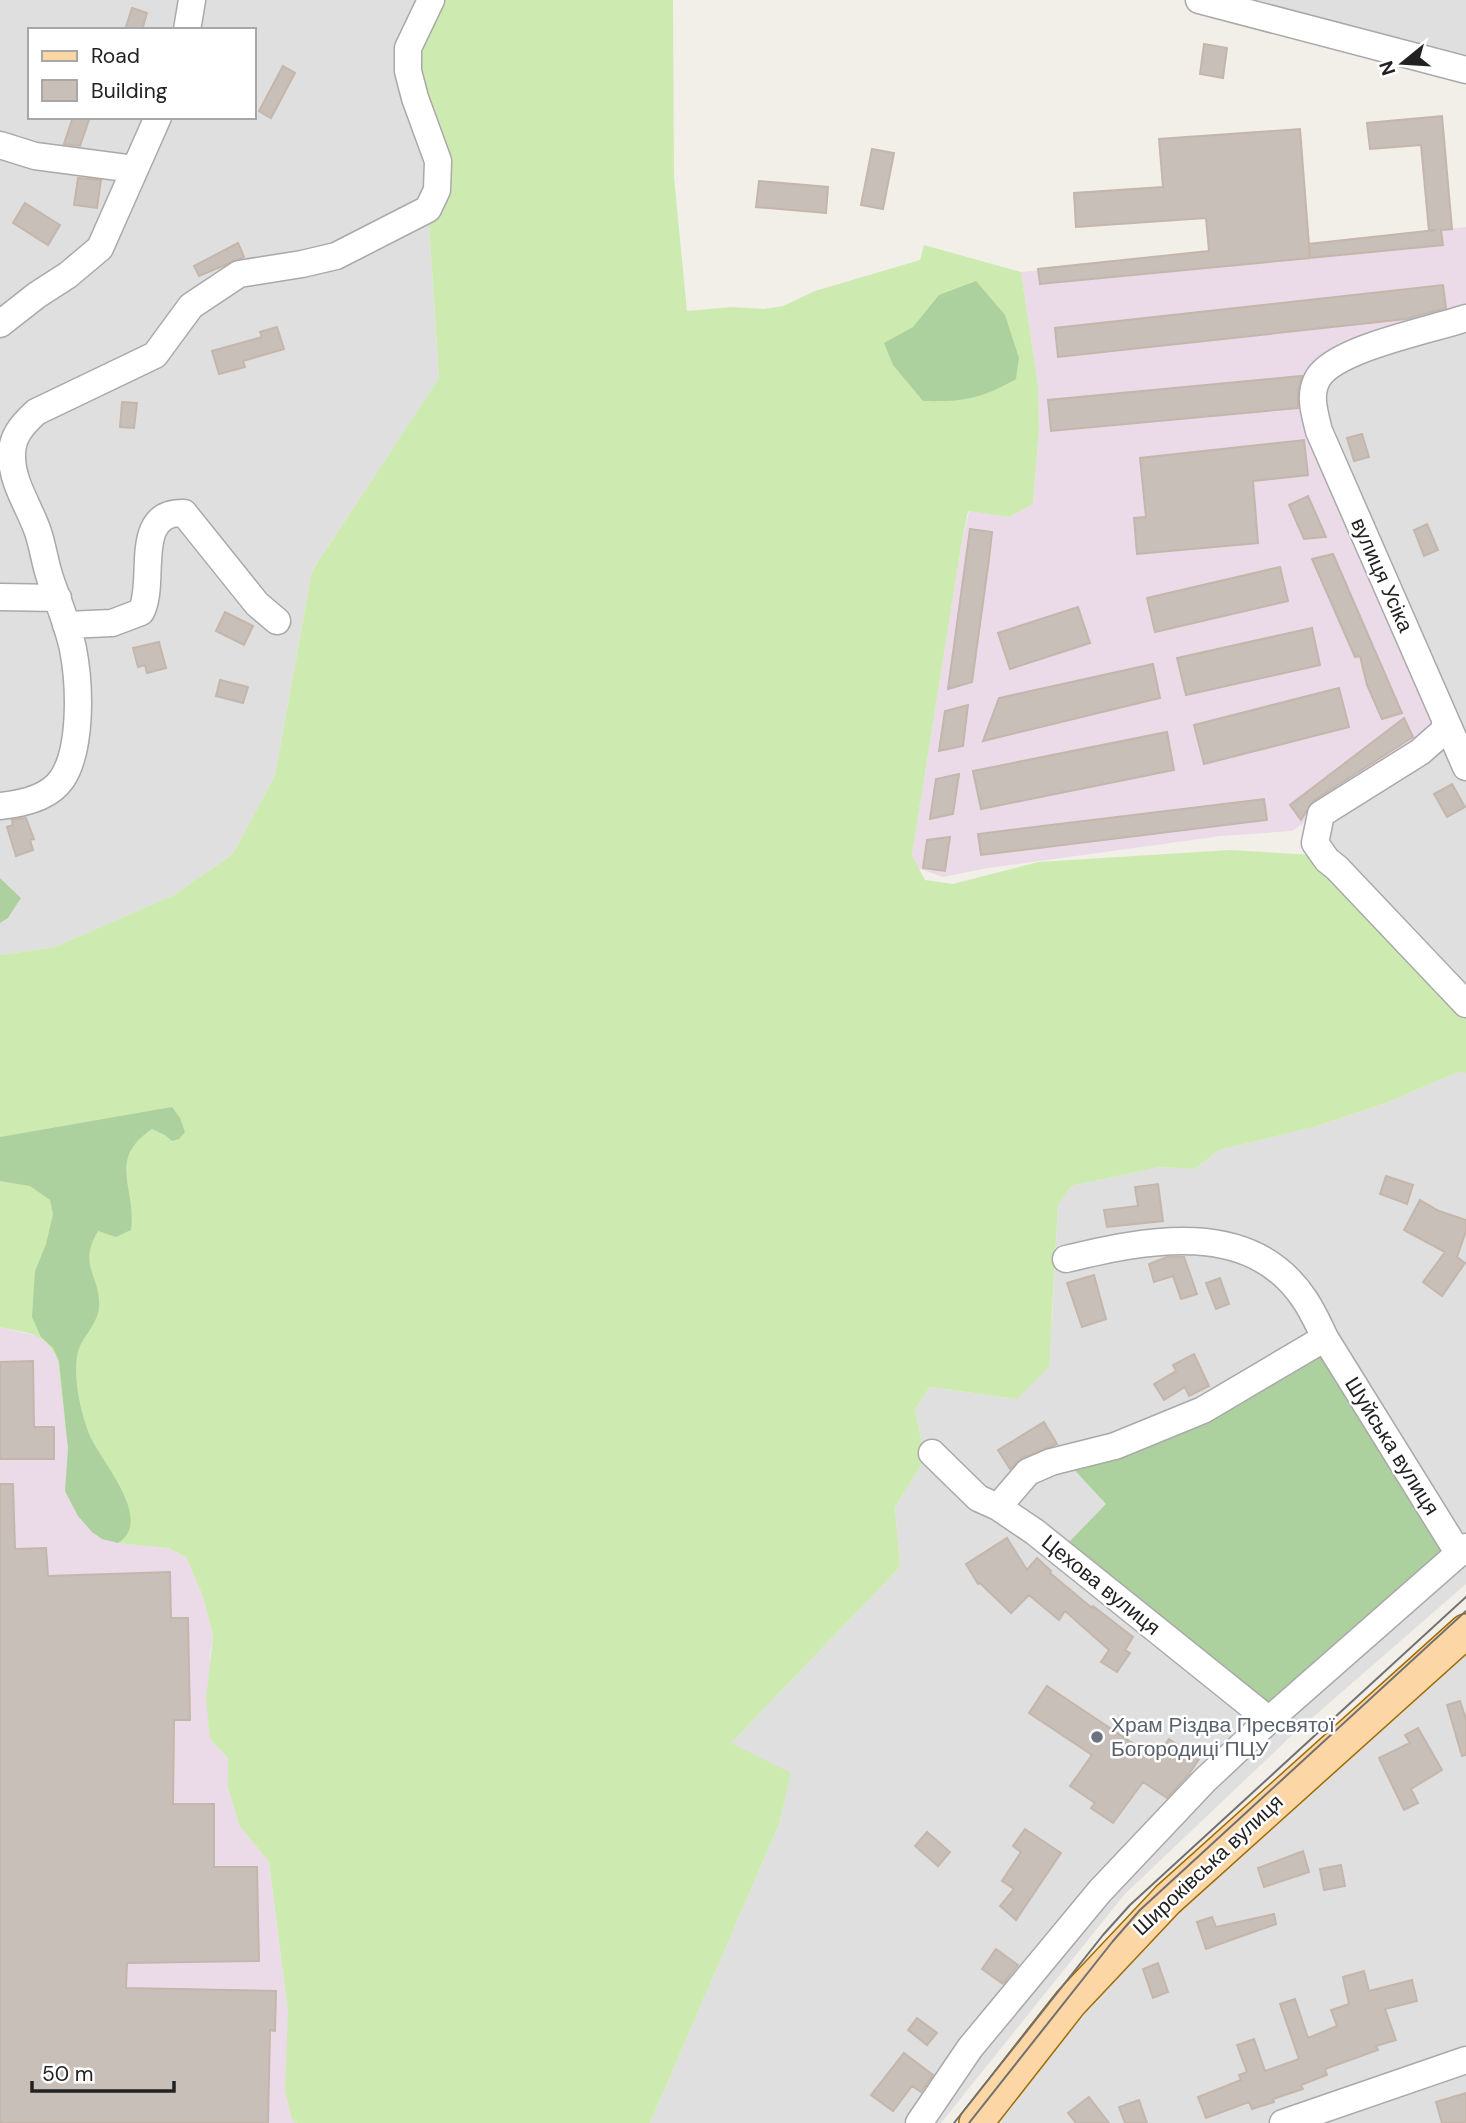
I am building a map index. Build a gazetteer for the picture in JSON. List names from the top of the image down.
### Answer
{
  "streets": {
    "main road": ["Широківська вулиця"],
    "street": ["вулиця Усіка", "Шуйська вулиця", "Цехова вулиця"]
  },
  "places": ["Храм Різдва Пресвятої Богородиці ПЦУ"],
  "legend": ["Road", "Building"],
  "scale_bar": "50 m",
  "north": "left"
}
